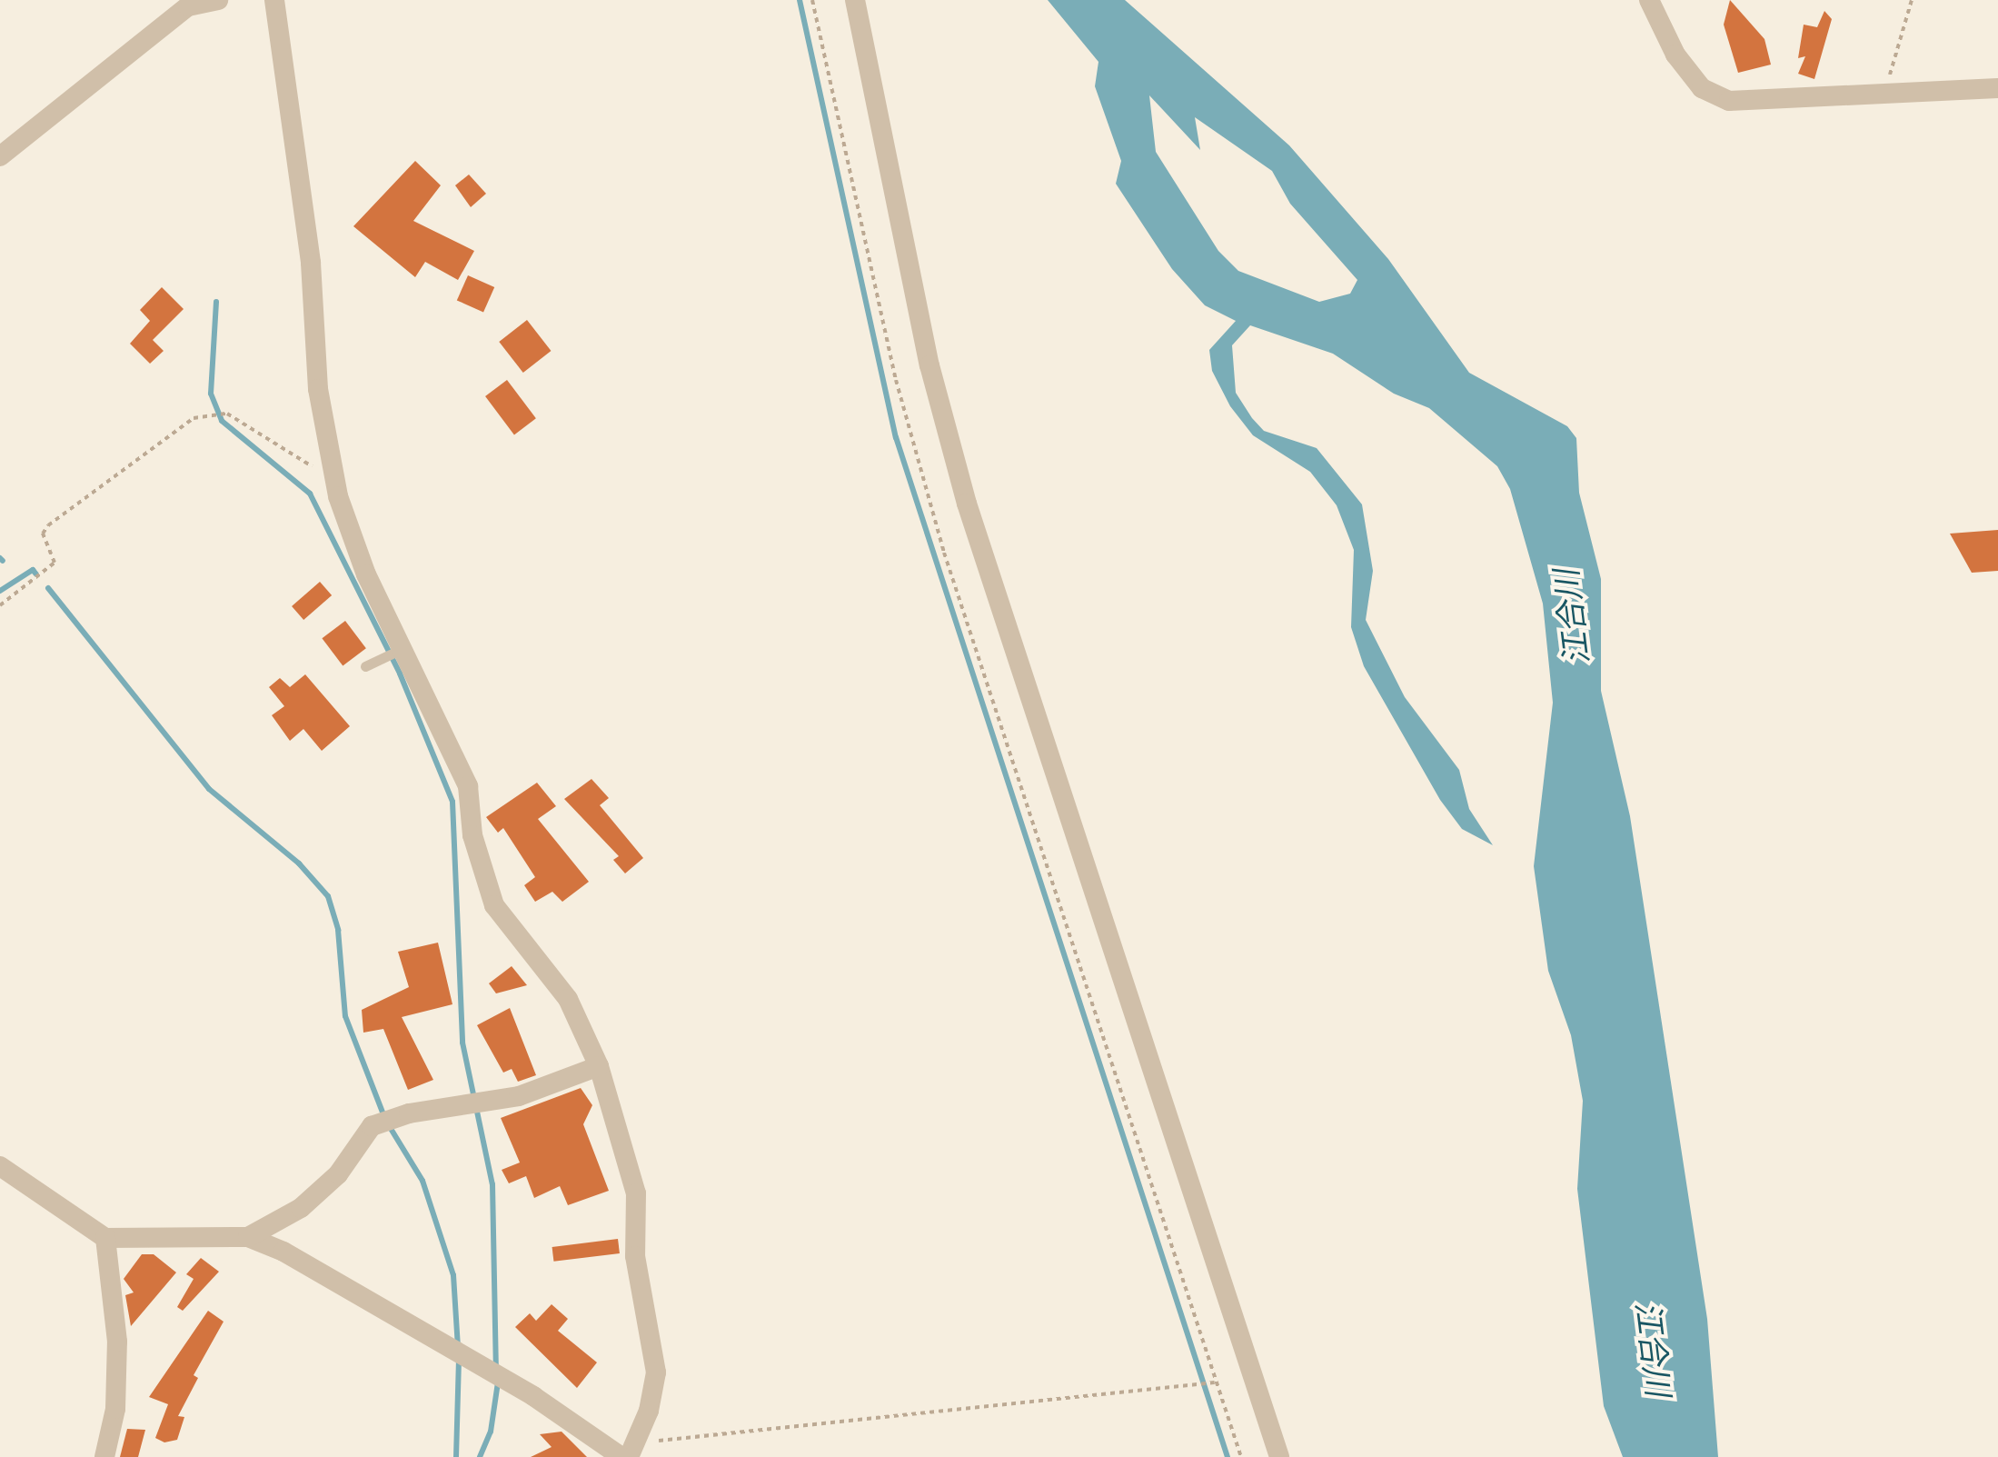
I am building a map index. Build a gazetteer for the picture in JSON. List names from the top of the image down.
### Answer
{
  "water": ["江合川"]
}
